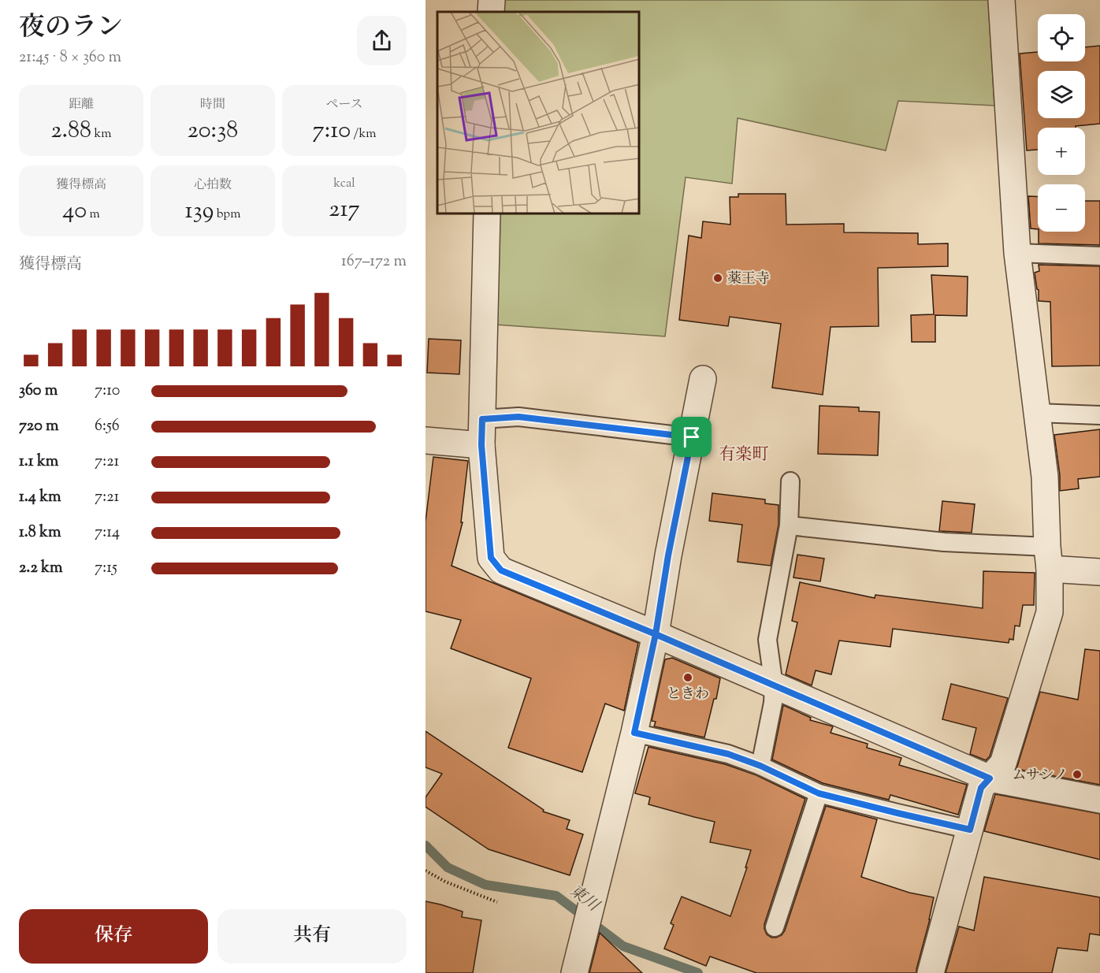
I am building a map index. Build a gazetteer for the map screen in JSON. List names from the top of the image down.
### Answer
{
  "districts": ["有楽町"],
  "water": ["東川"],
  "places": ["薬王寺", "ときわ", "ムサシノ"],
  "page": {
    "heading": ["夜のラン", "21:45 · 8 × 360 m"],
    "map_buttons": ["+", "−"],
    "stats": [
      ["距離", "2.88 km"],
      ["時間", "20:38"],
      ["ペース", "7:10 /km"],
      ["獲得標高", "40 m"],
      ["心拍数", "139 bpm"],
      ["kcal", "217"]
    ],
    "chart": ["獲得標高", "167–172 m"],
    "list": [
      {
        "name": "360 m",
        "note": "7:10"
      },
      {
        "name": "720 m",
        "note": "6:56"
      },
      {
        "name": "1.1 km",
        "note": "7:21"
      },
      {
        "name": "1.4 km",
        "note": "7:21"
      },
      {
        "name": "1.8 km",
        "note": "7:14"
      },
      {
        "name": "2.2 km",
        "note": "7:15"
      }
    ],
    "buttons": ["保存", "共有"]
  }
}
